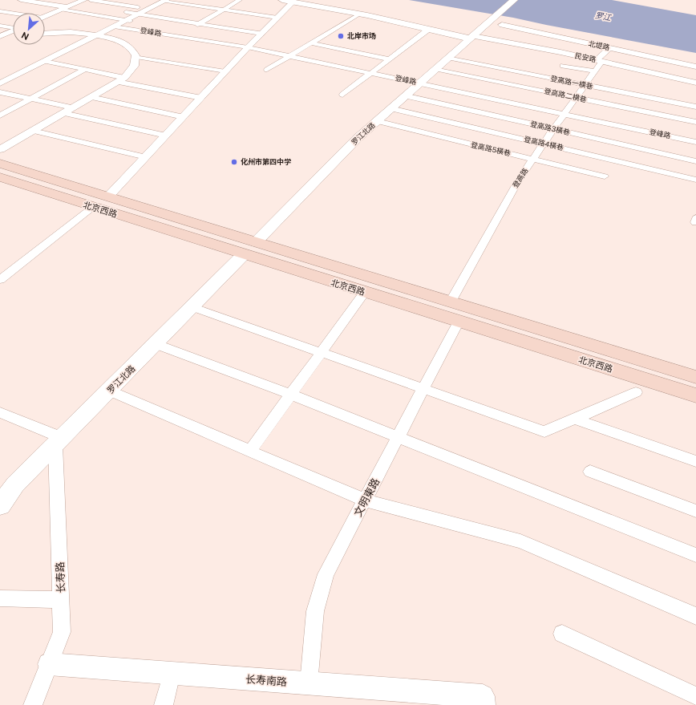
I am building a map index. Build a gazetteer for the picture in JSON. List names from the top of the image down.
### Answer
{
  "streets": {
    "highway": ["北京西路"],
    "main road": ["民安路", "罗江北路"],
    "street": [
      "登峰路",
      "北堤路",
      "登高路一横巷",
      "登高路二横巷",
      "登高路3橫巷",
      "登高路4橫巷",
      "登高路5橫巷",
      "登高路",
      "文明東路",
      "长寿路",
      "长寿南路"
    ]
  },
  "crossings": [
    ["登峰路", "罗江北路"],
    ["登峰路", "登高路"],
    ["北堤路", "登高路"],
    ["民安路", "罗江北路"],
    ["民安路", "登高路"],
    ["登高路一横巷", "罗江北路"],
    ["登高路一横巷", "登高路"],
    ["登高路二横巷", "罗江北路"],
    ["登高路二横巷", "登高路"],
    ["登高路3橫巷", "罗江北路"],
    ["登高路3橫巷", "登高路"],
    ["罗江北路", "登高路4橫巷"],
    ["罗江北路", "登高路5橫巷"],
    ["罗江北路", "北京西路"],
    ["罗江北路", "长寿路"],
    ["登高路4橫巷", "登高路"],
    ["登高路5橫巷", "登高路"],
    ["登高路", "北京西路"],
    ["北京西路", "文明東路"],
    ["文明東路", "长寿南路"],
    ["长寿路", "长寿南路"]
  ],
  "water": ["罗江"],
  "places": ["北岸市场", "化州市第四中学"],
  "north": "bottom left"
}
